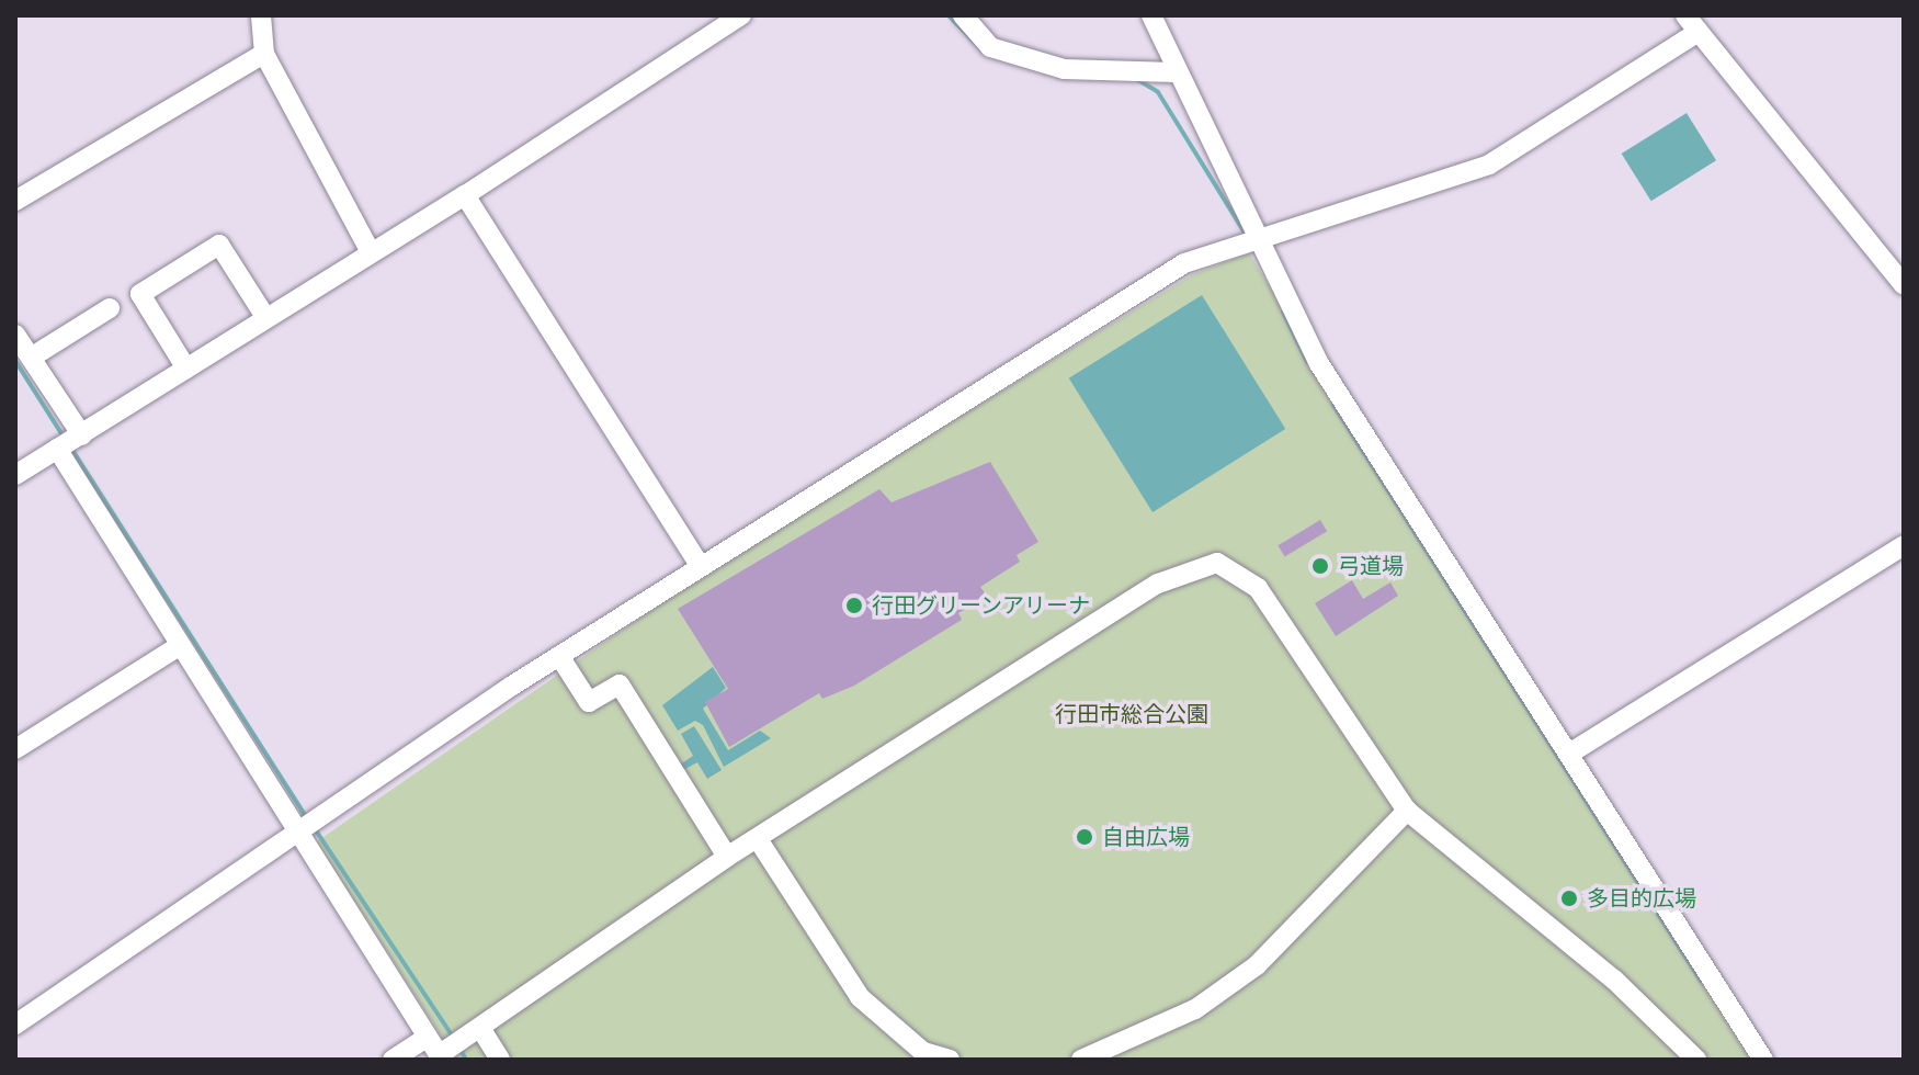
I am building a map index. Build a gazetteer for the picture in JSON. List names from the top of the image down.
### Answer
{
  "parks": ["行田市総合公園"],
  "places": [
    "弓道場",
    "行田グリーンアリーナ",
    "自由広場",
    "多目的広場"
  ]
}
